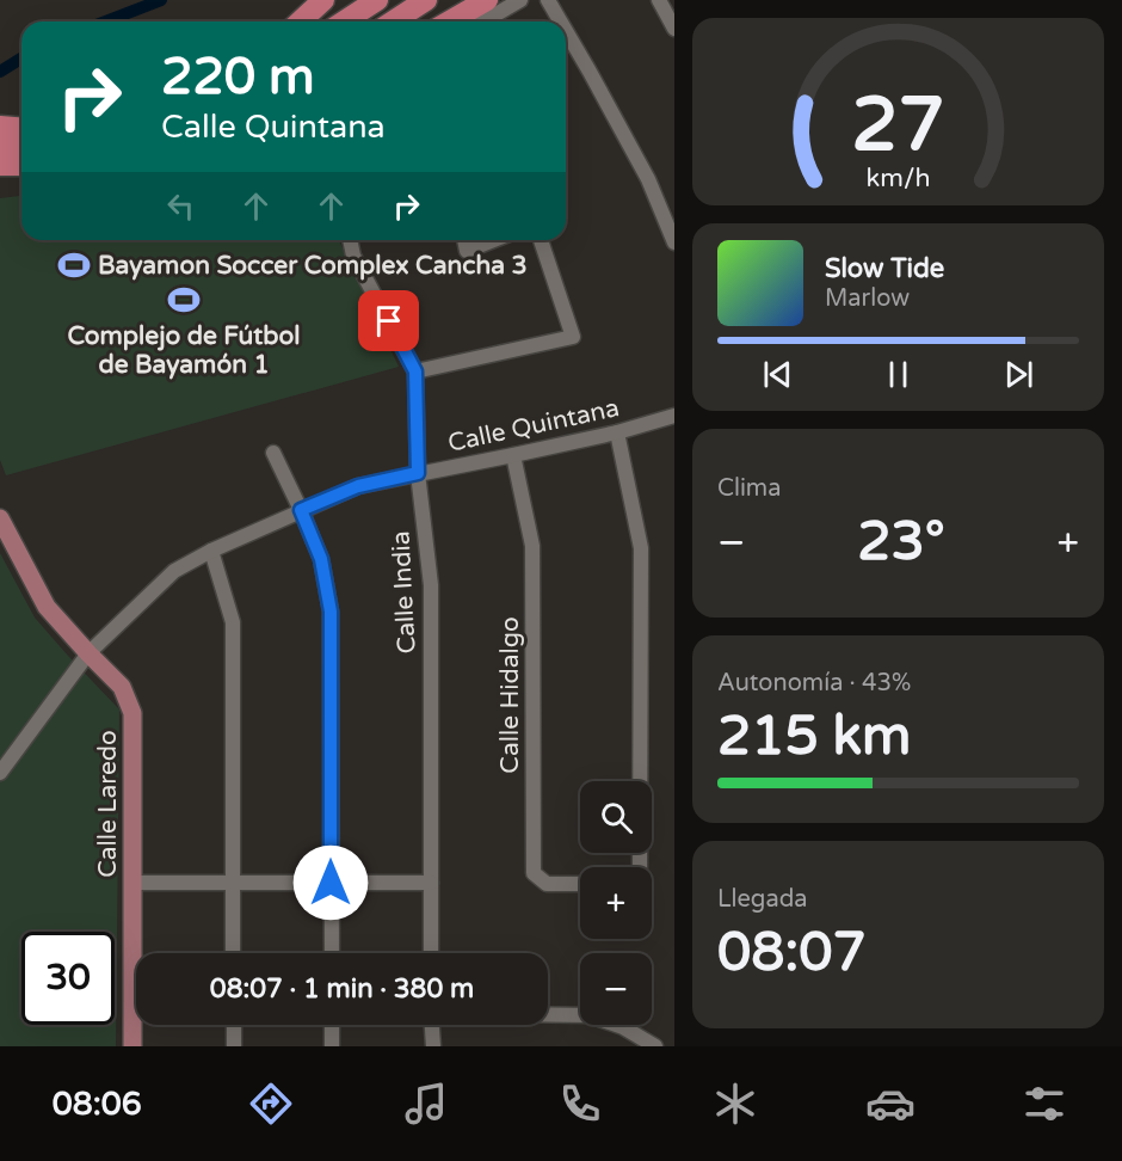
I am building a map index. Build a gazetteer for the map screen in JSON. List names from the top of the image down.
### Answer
{
  "streets": {
    "main road": ["Calle Laredo"],
    "street": ["Calle Quintana", "Calle India", "Calle Hidalgo"]
  },
  "crossings": [
    ["Calle Quintana", "Calle India"],
    ["Calle Quintana", "Calle Hidalgo"],
    ["Calle Quintana", "Calle Laredo"]
  ],
  "places": {
    "sports": ["Bayamon Soccer Complex Cancha 3", "Complejo de Fútbol de Bayamón 1"]
  },
  "page": {
    "turn": ["220 m", "Calle Quintana"],
    "song": ["Slow Tide", "Marlow"],
    "tile": [
      "Clima",
      ["Autonomía · 43%", "215 km"],
      ["Llegada", "08:07"]
    ],
    "heat": ["−", "23°", "+"],
    "map_buttons": ["+", "−"],
    "limit": "30",
    "trip": "08:07 · 1 min · 380 m",
    "tabs": "08:06",
    "gauge": ["27", "km/h"]
  }
}
